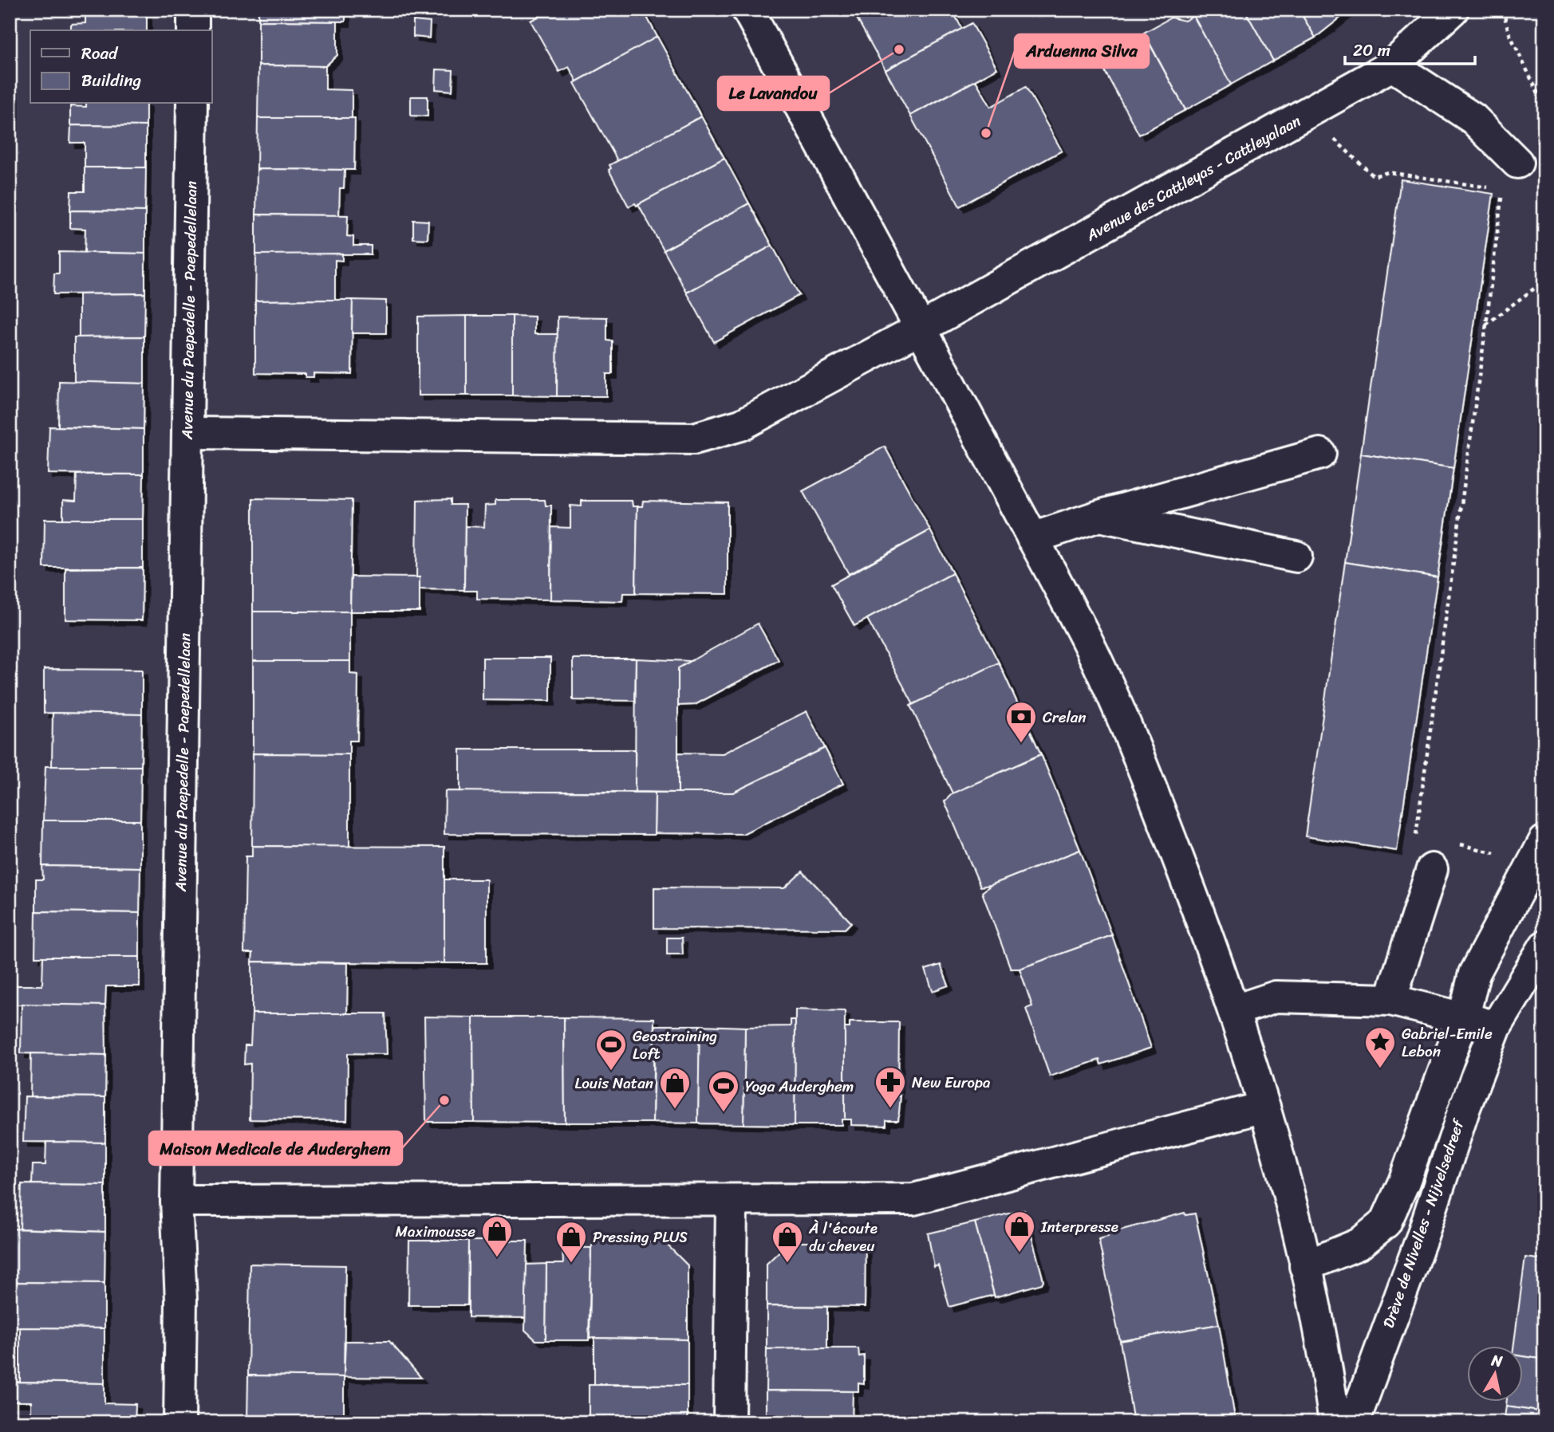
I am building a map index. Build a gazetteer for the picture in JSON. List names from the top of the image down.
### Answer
{
  "streets": {
    "street": ["Avenue des Cattleyas - Cattleyalaan", "Avenue du Paepedelle - Paepedellelaan", "Drève de Nivelles - Nijvelsedreef"]
  },
  "crossings": [
    ["Avenue des Cattleyas - Cattleyalaan", "Avenue du Paepedelle - Paepedellelaan"]
  ],
  "places": {
    "other": ["Le Lavandou", "Arduenna Silva", "Maison Medicale de Auderghem"],
    "bank": ["Crelan"],
    "place": ["Gabriel-Emile Lebon"],
    "sports": ["Geostraining Loft", "Yoga Auderghem"],
    "pharmacy": ["New Europa"],
    "shop": [
      "Louis Natan",
      "Interpresse",
      "Maximousse",
      "Pressing PLUS",
      "À l'écoute du cheveu"
    ]
  },
  "legend": ["Road", "Building"],
  "scale_bar": "20 m",
  "north": "top"
}
